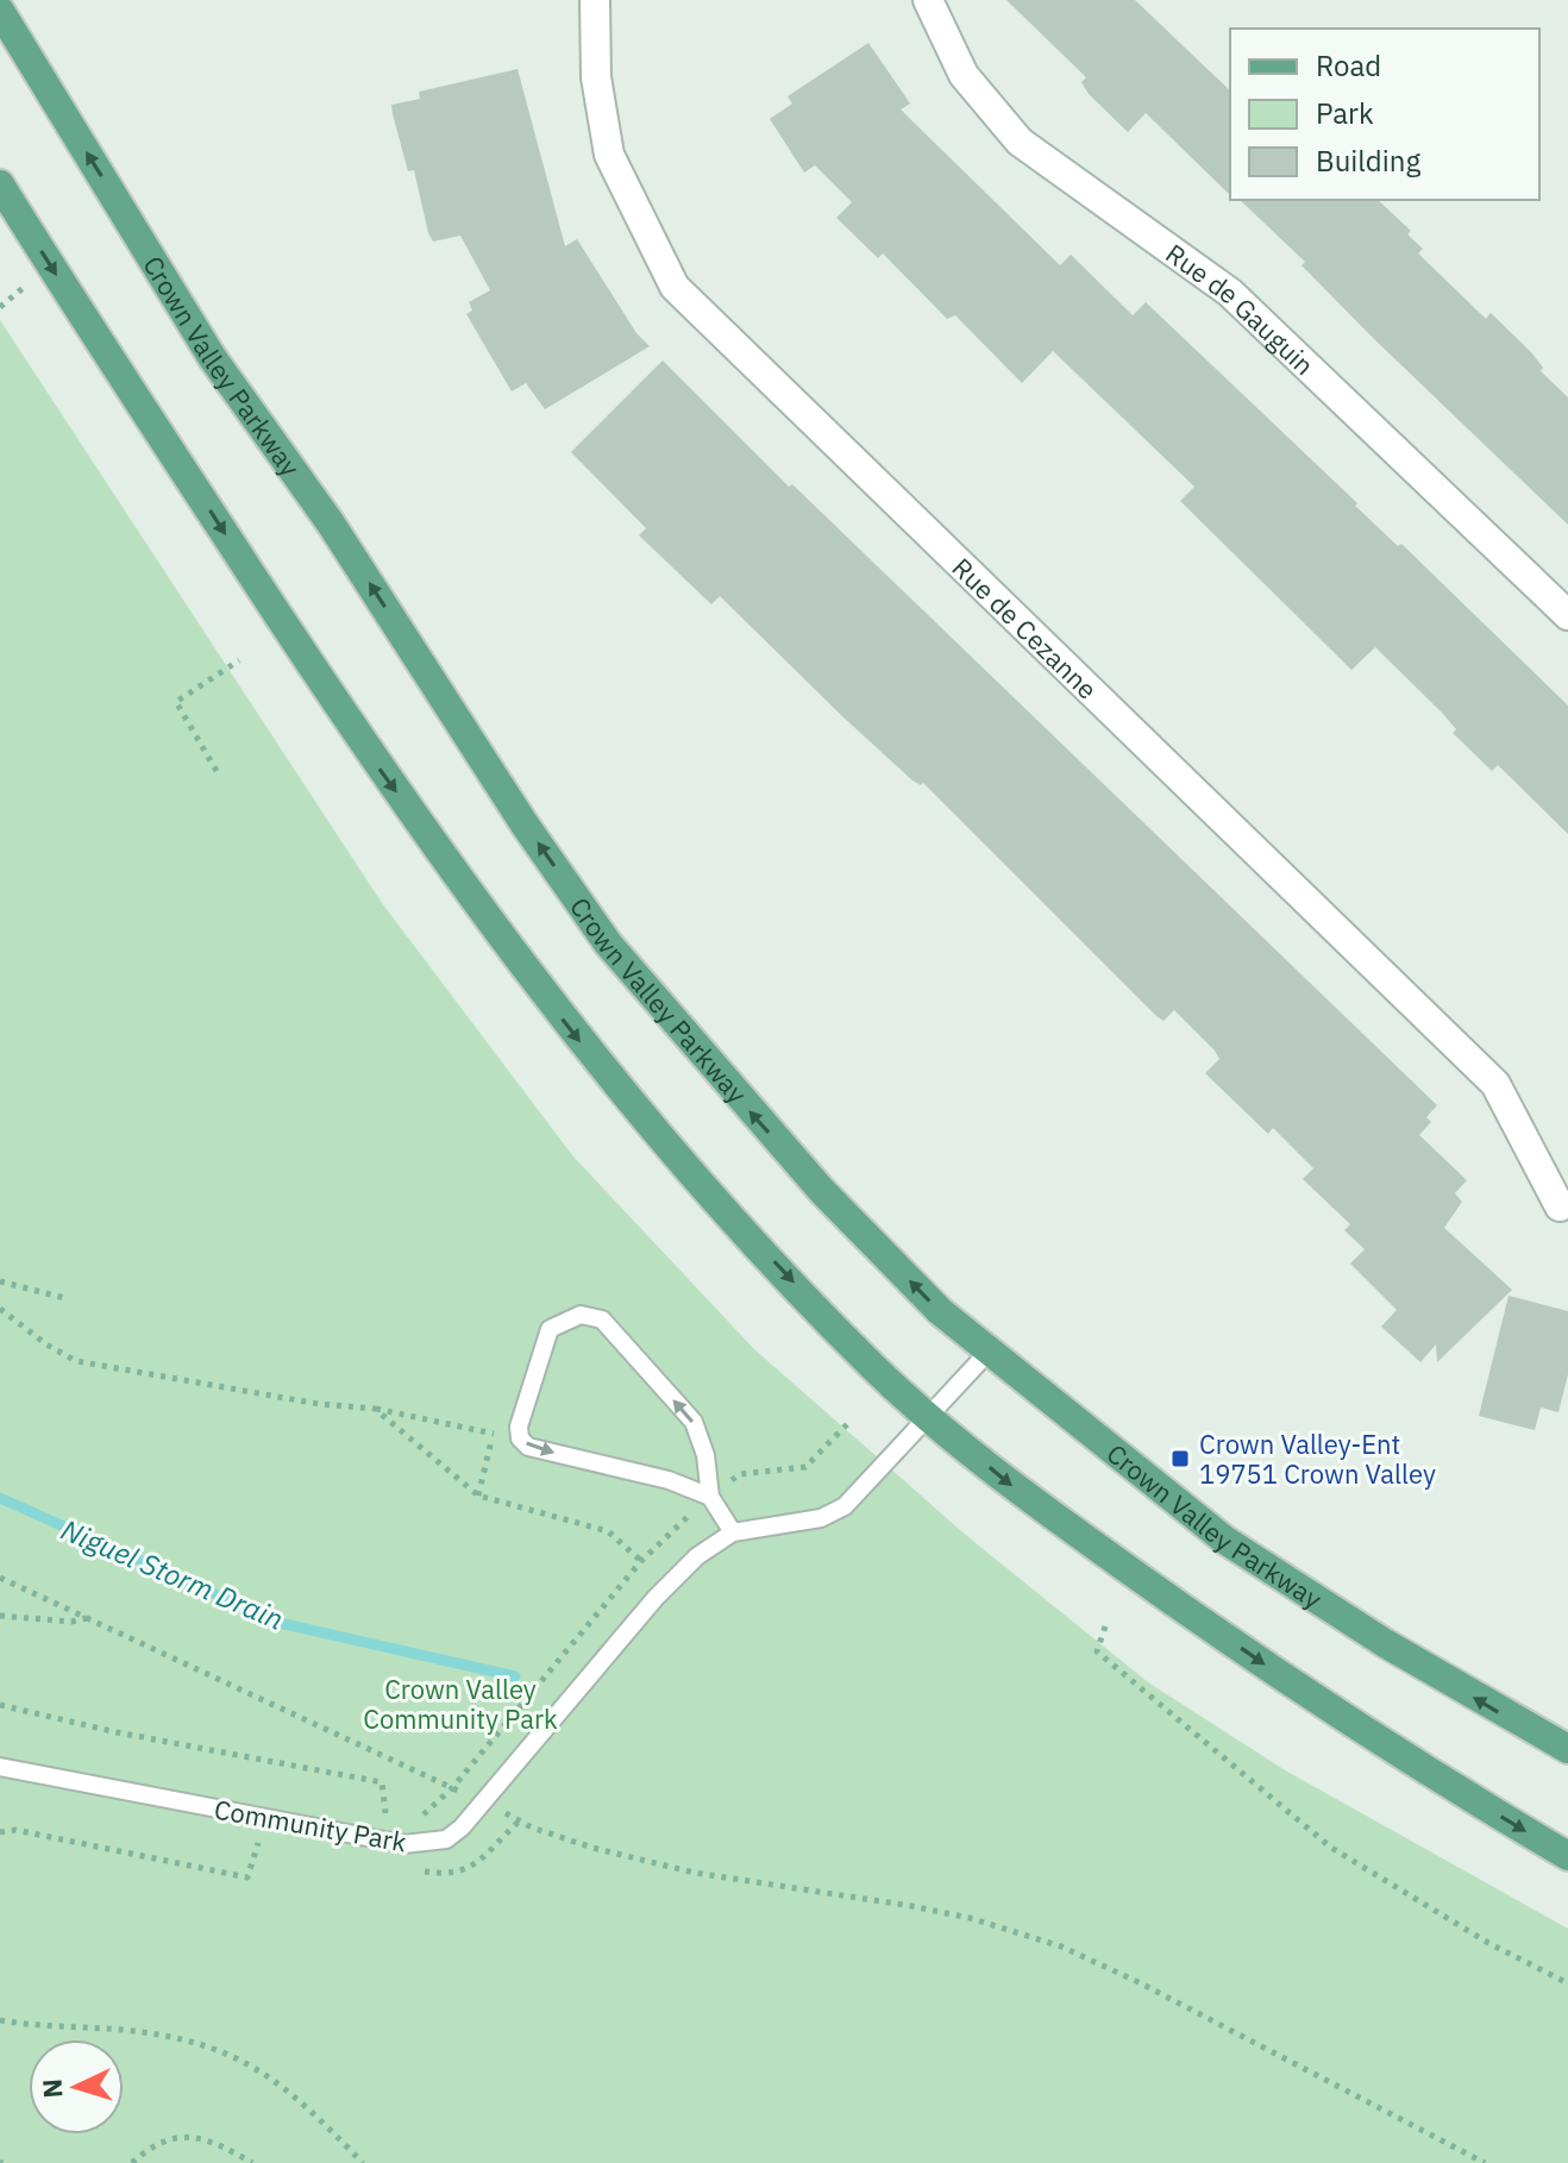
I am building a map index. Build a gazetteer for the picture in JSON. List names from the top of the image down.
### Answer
{
  "streets": {
    "main road": ["Crown Valley Parkway"],
    "street": ["Rue de Gauguin", "Rue de Cezanne"],
    "lane": ["Community Park"]
  },
  "crossings": [
    ["Crown Valley Parkway", "Community Park"]
  ],
  "water": ["Niguel Storm Drain"],
  "parks": ["Crown Valley Community Park"],
  "places": {
    "transit": ["Crown Valley-Ent 19751 Crown Valley"]
  },
  "legend": ["Road", "Park", "Building"],
  "north": "left"
}
